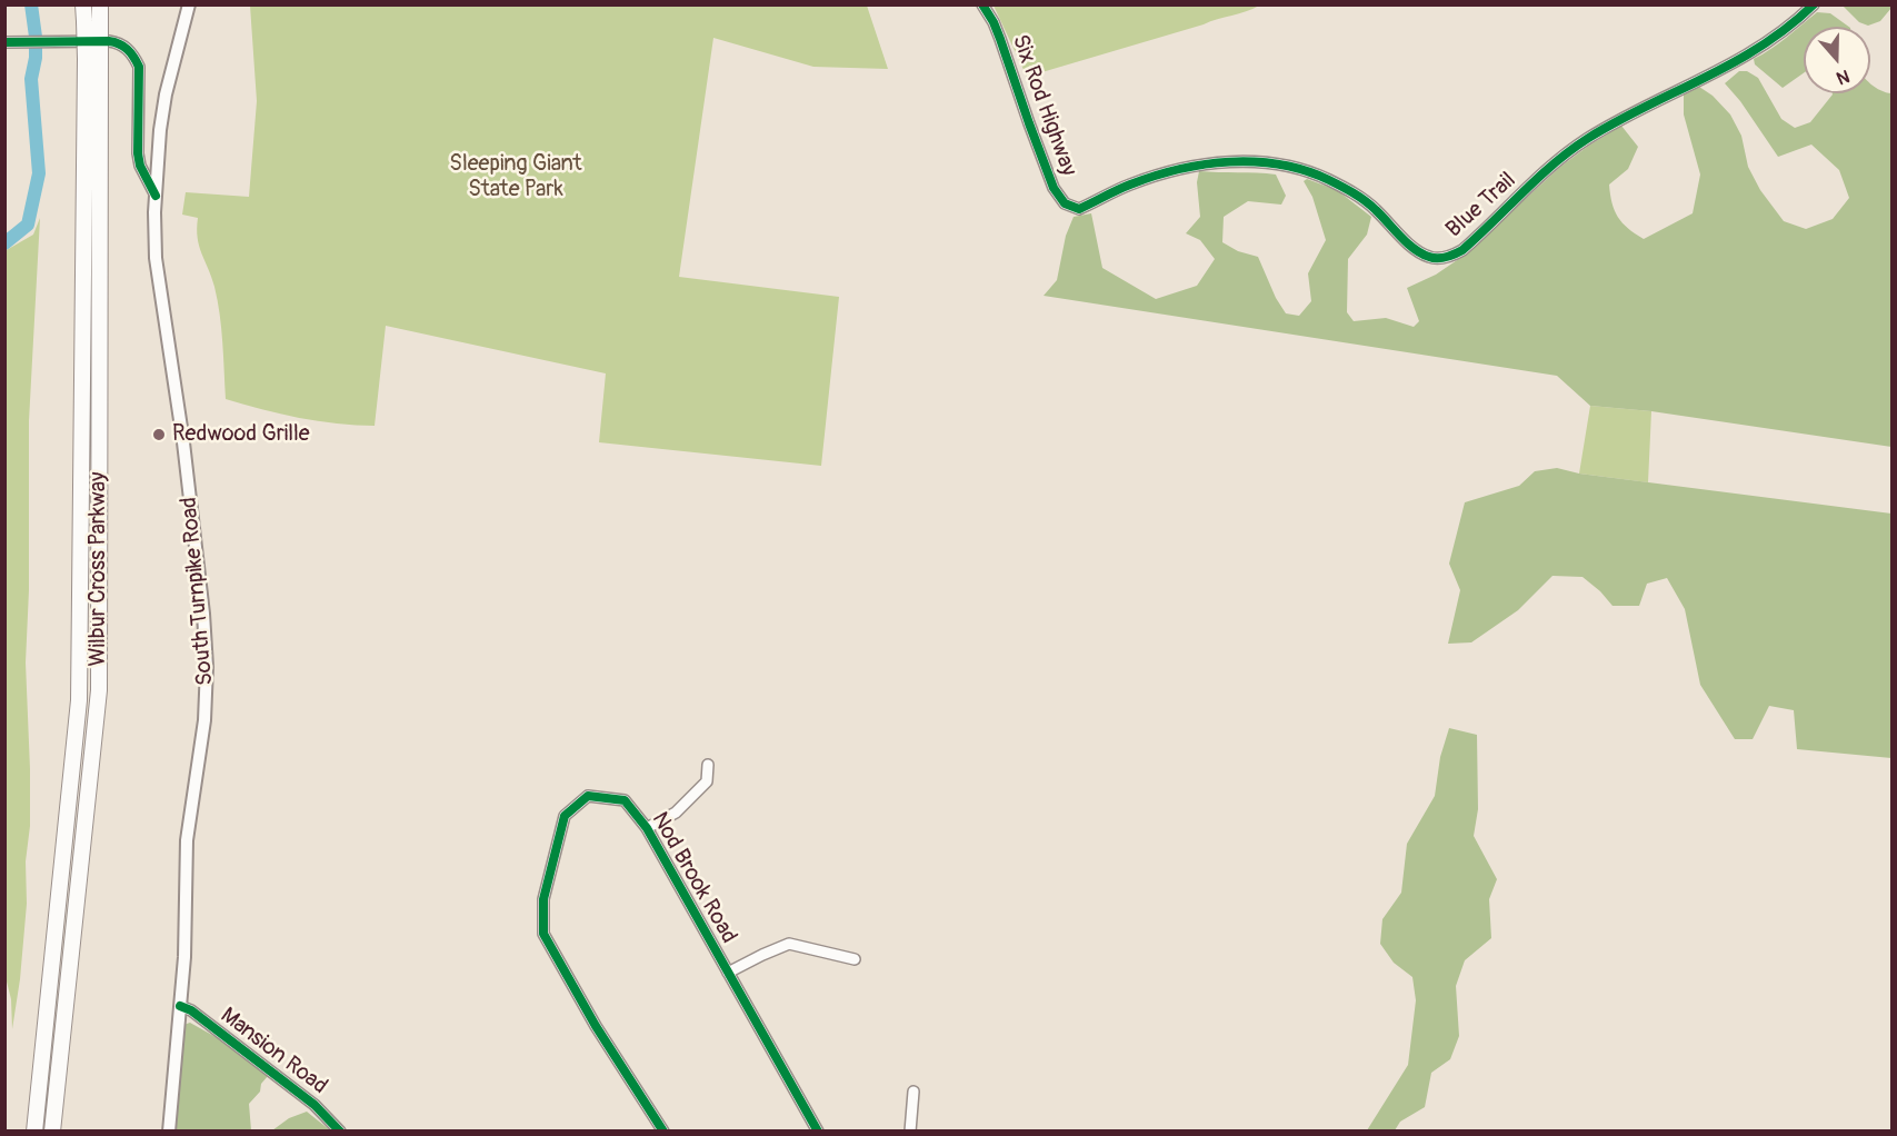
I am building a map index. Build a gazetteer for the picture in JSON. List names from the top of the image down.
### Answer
{
  "streets": {
    "highway": ["Wilbur Cross Parkway"],
    "main road": ["South Turnpike Road"],
    "street": [
      "Six Rod Highway",
      "Blue Trail",
      "Nod Brook Road",
      "Mansion Road"
    ]
  },
  "crossings": [
    ["Six Rod Highway", "Blue Trail"],
    ["South Turnpike Road", "Mansion Road"]
  ],
  "parks": ["Sleeping Giant State Park"],
  "places": ["Redwood Grille"],
  "north": "bottom"
}
